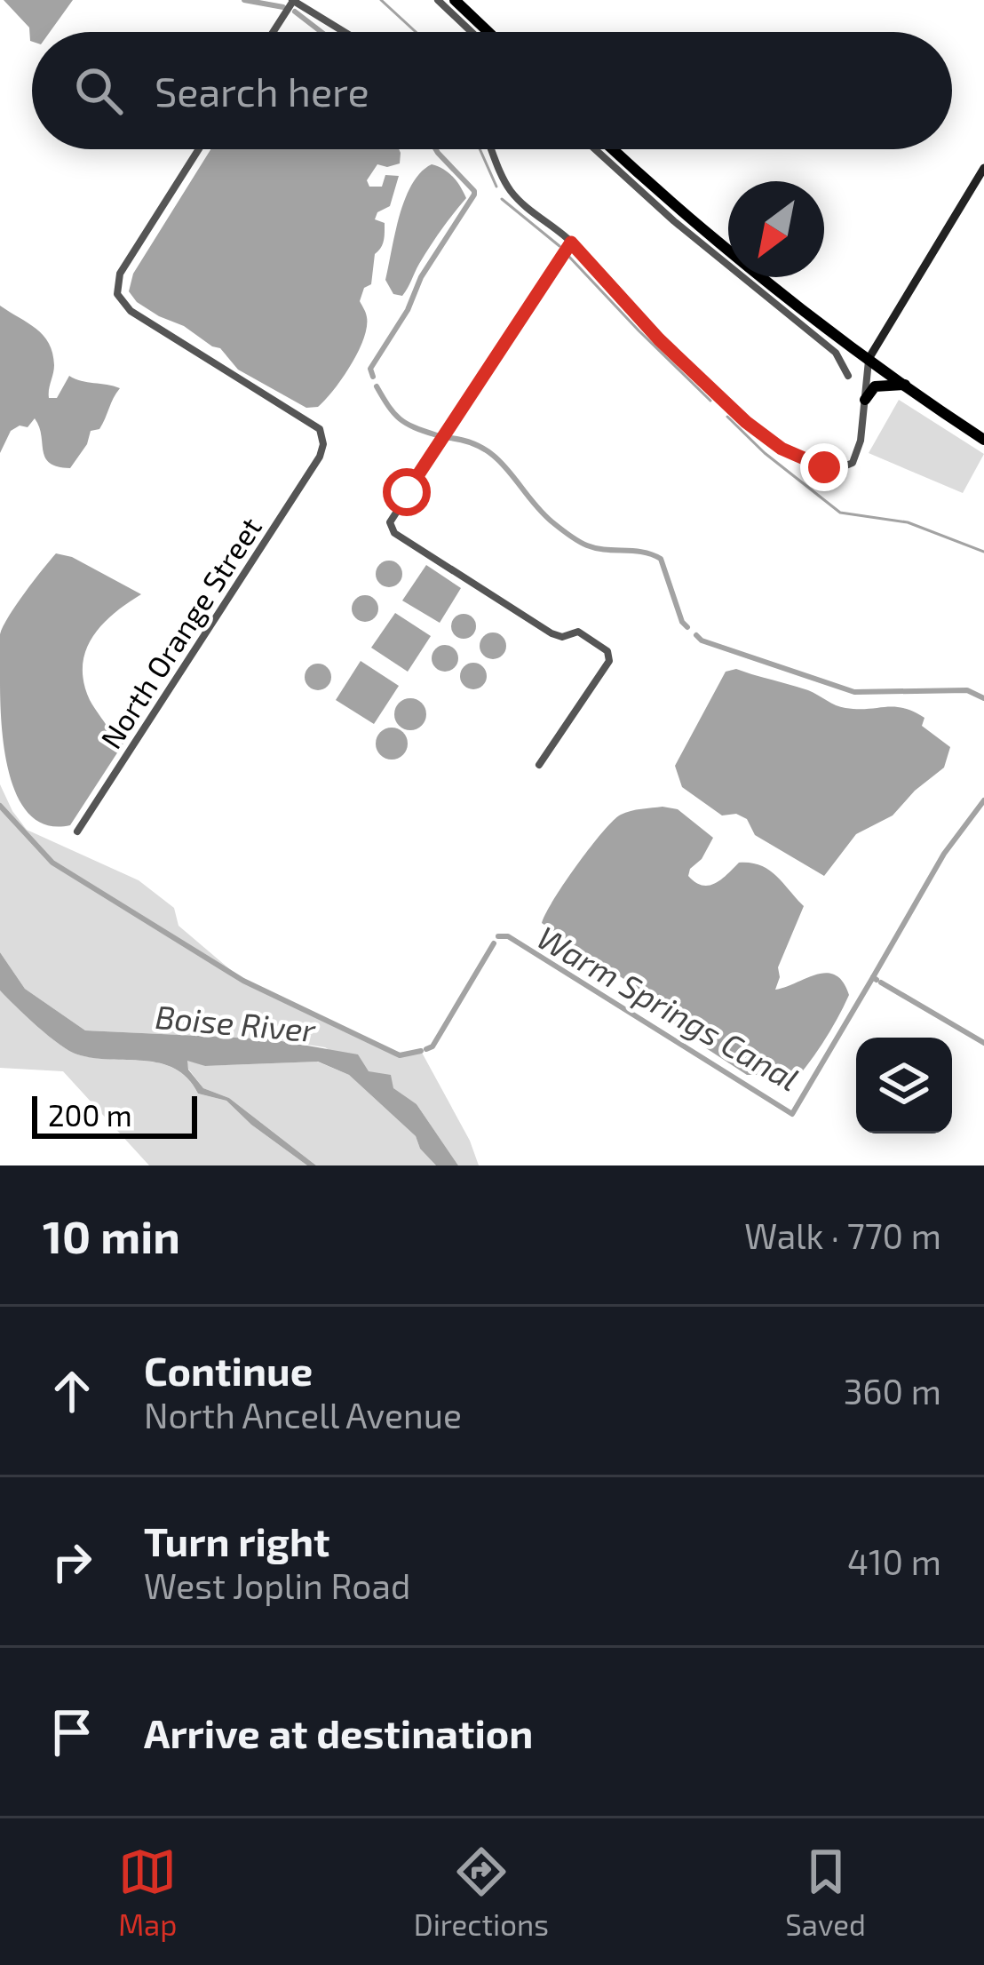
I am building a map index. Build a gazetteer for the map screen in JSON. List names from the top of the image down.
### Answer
{
  "streets": {
    "street": ["North Orange Street"]
  },
  "water": ["Warm Springs Canal", "Boise River"],
  "scale_bar": "200 m",
  "north": "bottom left",
  "page": {
    "search": "Search here",
    "scale": "200 m",
    "heading": ["10 min", "Walk · 770 m"],
    "list": [
      ["Continue", "North Ancell Avenue", "360 m"],
      ["Turn right", "West Joplin Road", "410 m"],
      "Arrive at destination"
    ],
    "nav": ["Map", "Directions", "Saved"]
  }
}
